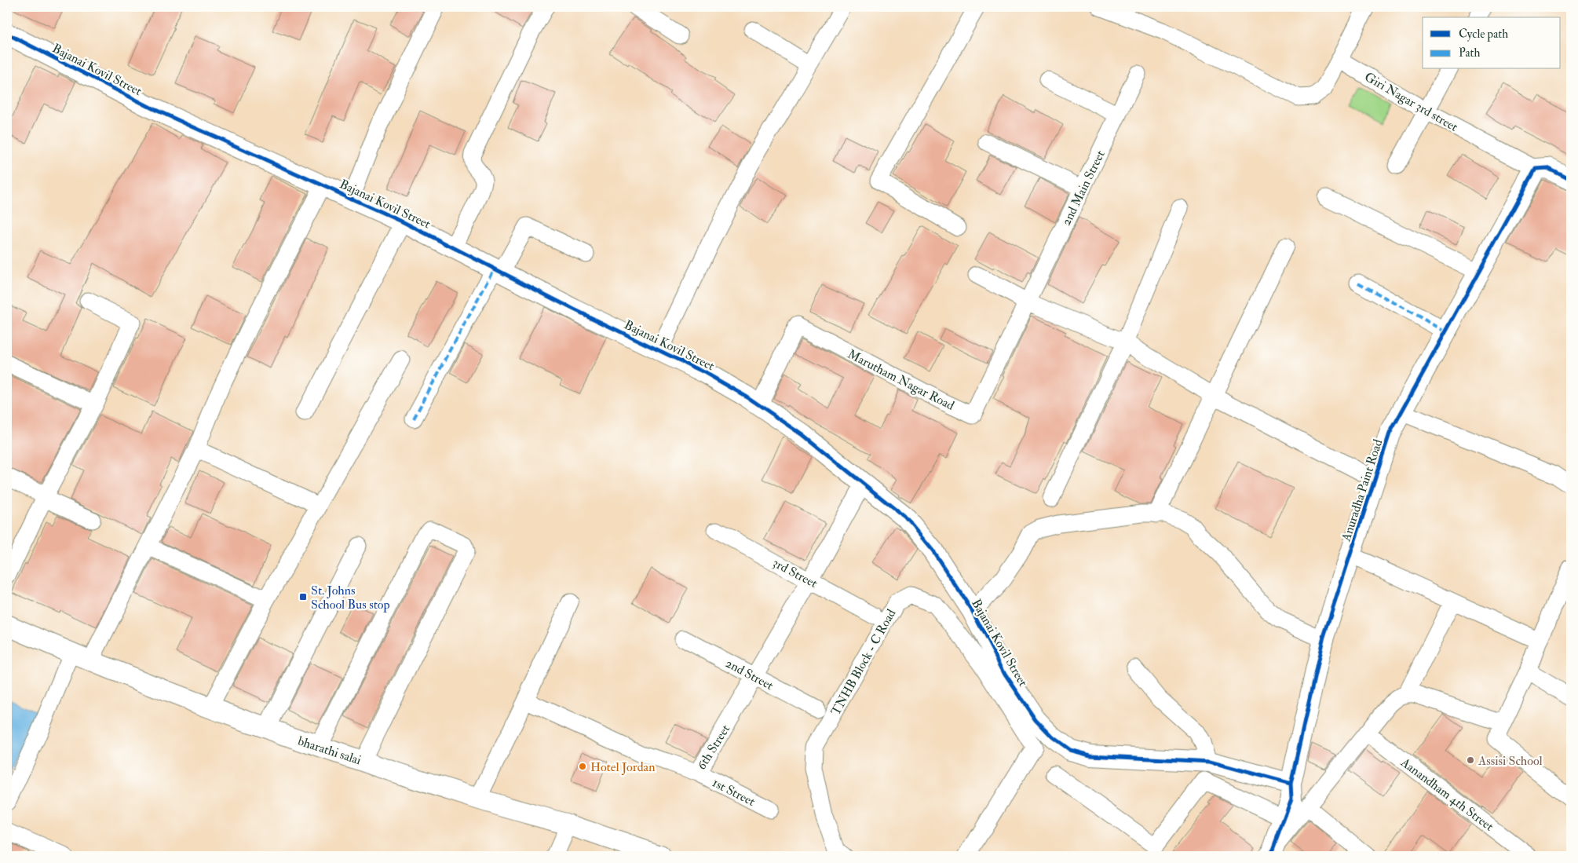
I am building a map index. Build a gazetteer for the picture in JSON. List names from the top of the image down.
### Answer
{
  "streets": {
    "street": [
      "Bajanai Kovil Street",
      "Giri Nagar 3rd street",
      "2nd Main Street",
      "Marutham Nagar Road",
      "Anuradha Paint Road",
      "3rd Street",
      "TNHB Block - C Road",
      "2nd Street",
      "6th Street",
      "bharathi salai",
      "1st Street",
      "Aanandham 4th Street"
    ]
  },
  "crossings": [
    ["Bajanai Kovil Street", "Marutham Nagar Road"],
    ["Bajanai Kovil Street", "Anuradha Paint Road"],
    ["Bajanai Kovil Street", "6th Street"],
    ["Giri Nagar 3rd street", "Anuradha Paint Road"],
    ["2nd Main Street", "Marutham Nagar Road"],
    ["3rd Street", "6th Street"],
    ["2nd Street", "6th Street"],
    ["6th Street", "1st Street"]
  ],
  "places": {
    "transit": ["St. Johns School Bus stop"],
    "other": ["Assisi School", "Hotel Jordan"]
  },
  "legend": ["Cycle path", "Path"]
}
